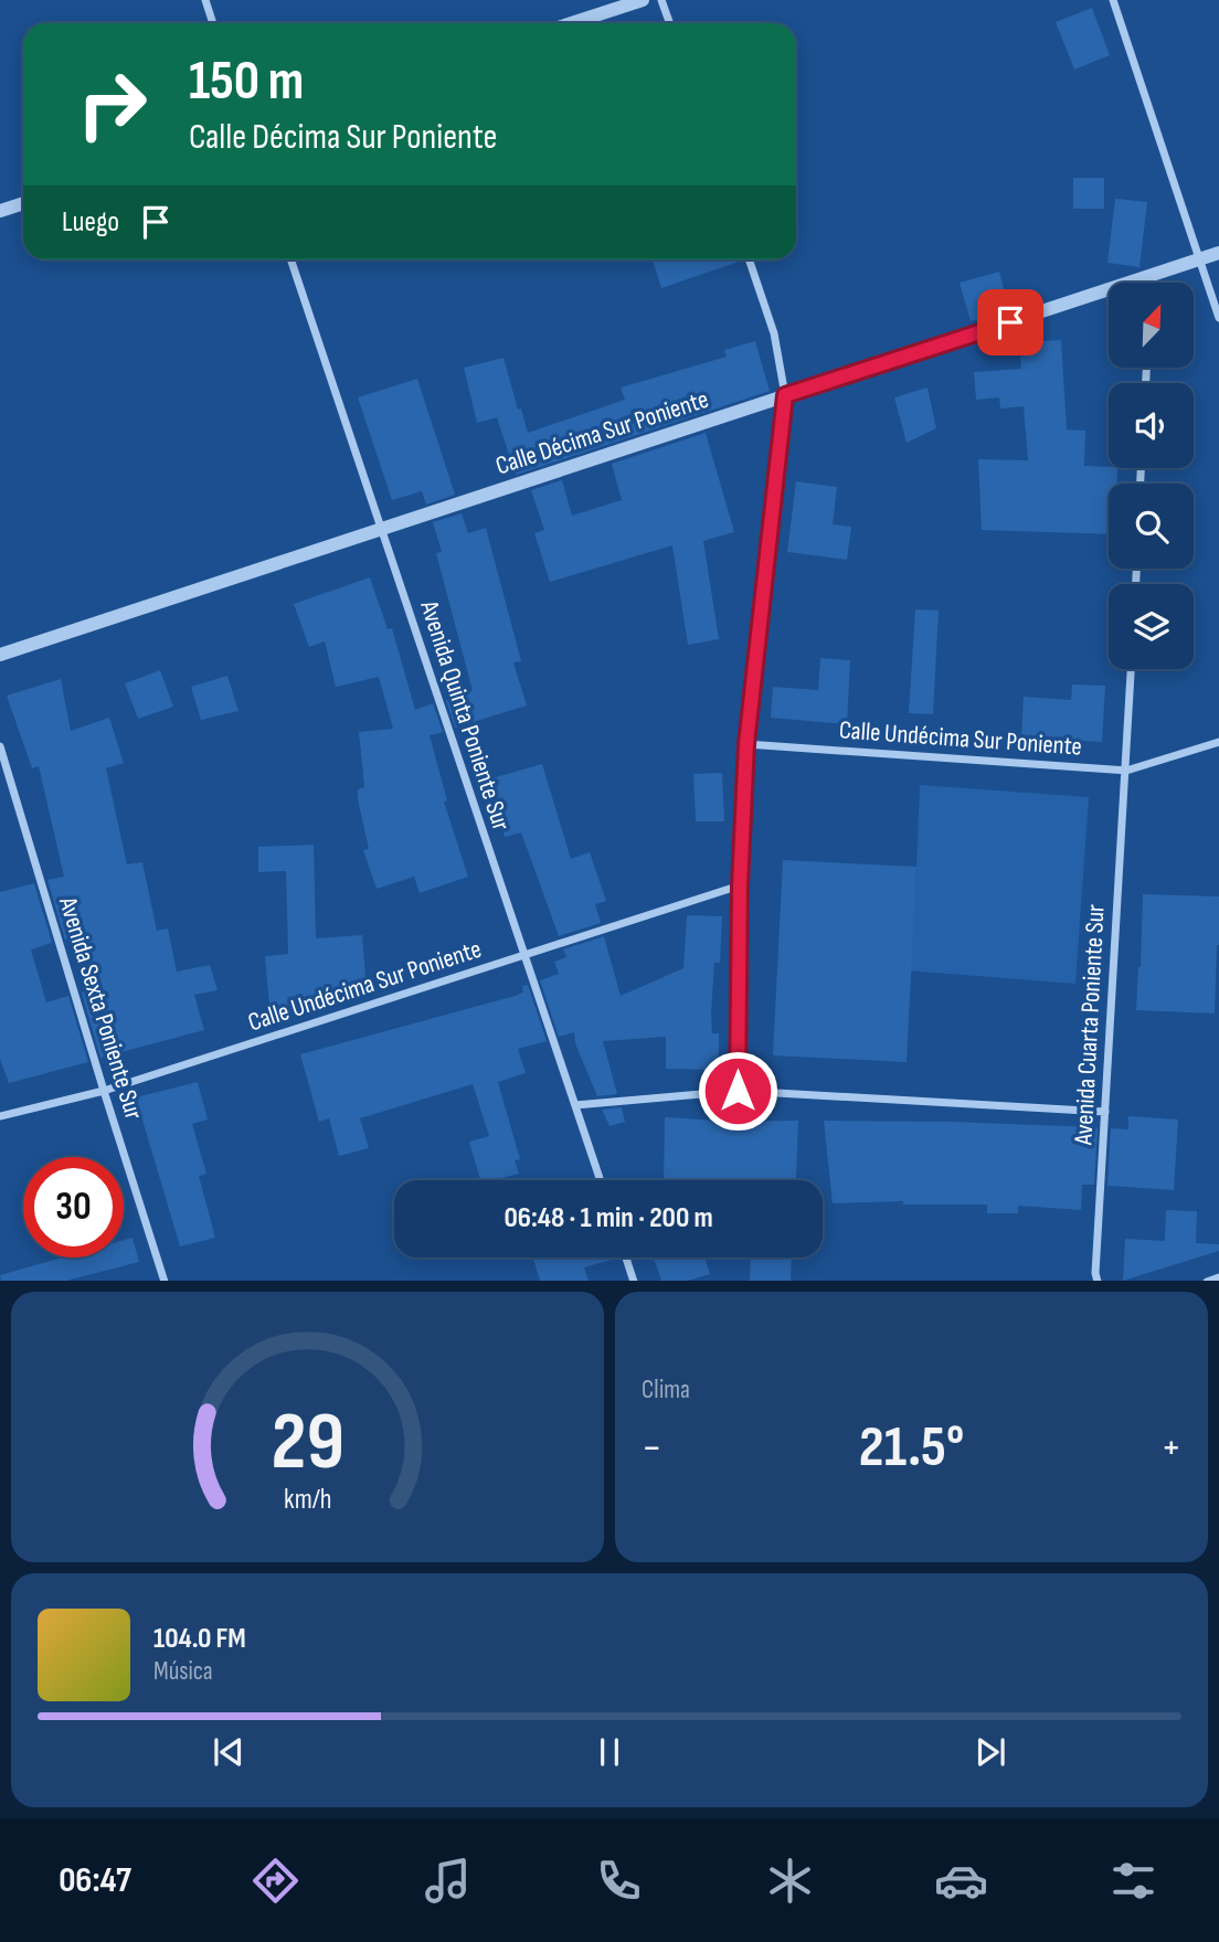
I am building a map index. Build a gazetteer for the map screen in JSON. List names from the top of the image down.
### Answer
{
  "streets": {
    "street": [
      "Calle Décima Sur Poniente",
      "Avenida Quinta Poniente Sur",
      "Calle Undécima Sur Poniente",
      "Avenida Sexta Poniente Sur",
      "Avenida Cuarta Poniente Sur"
    ]
  },
  "crossings": [
    ["Calle Décima Sur Poniente", "Avenida Quinta Poniente Sur"],
    ["Avenida Quinta Poniente Sur", "Calle Undécima Sur Poniente"],
    ["Calle Undécima Sur Poniente", "Avenida Sexta Poniente Sur"],
    ["Calle Undécima Sur Poniente", "Avenida Cuarta Poniente Sur"]
  ],
  "north": "top right",
  "page": {
    "turn": ["150 m", "Calle Décima Sur Poniente"],
    "then": "Luego",
    "limit": "30",
    "trip": "06:48 · 1 min · 200 m",
    "tile": "Clima",
    "heat": ["−", "21.5°", "+"],
    "song": ["104.0 FM", "Música"],
    "tabs": "06:47",
    "gauge": ["29", "km/h"]
  }
}
